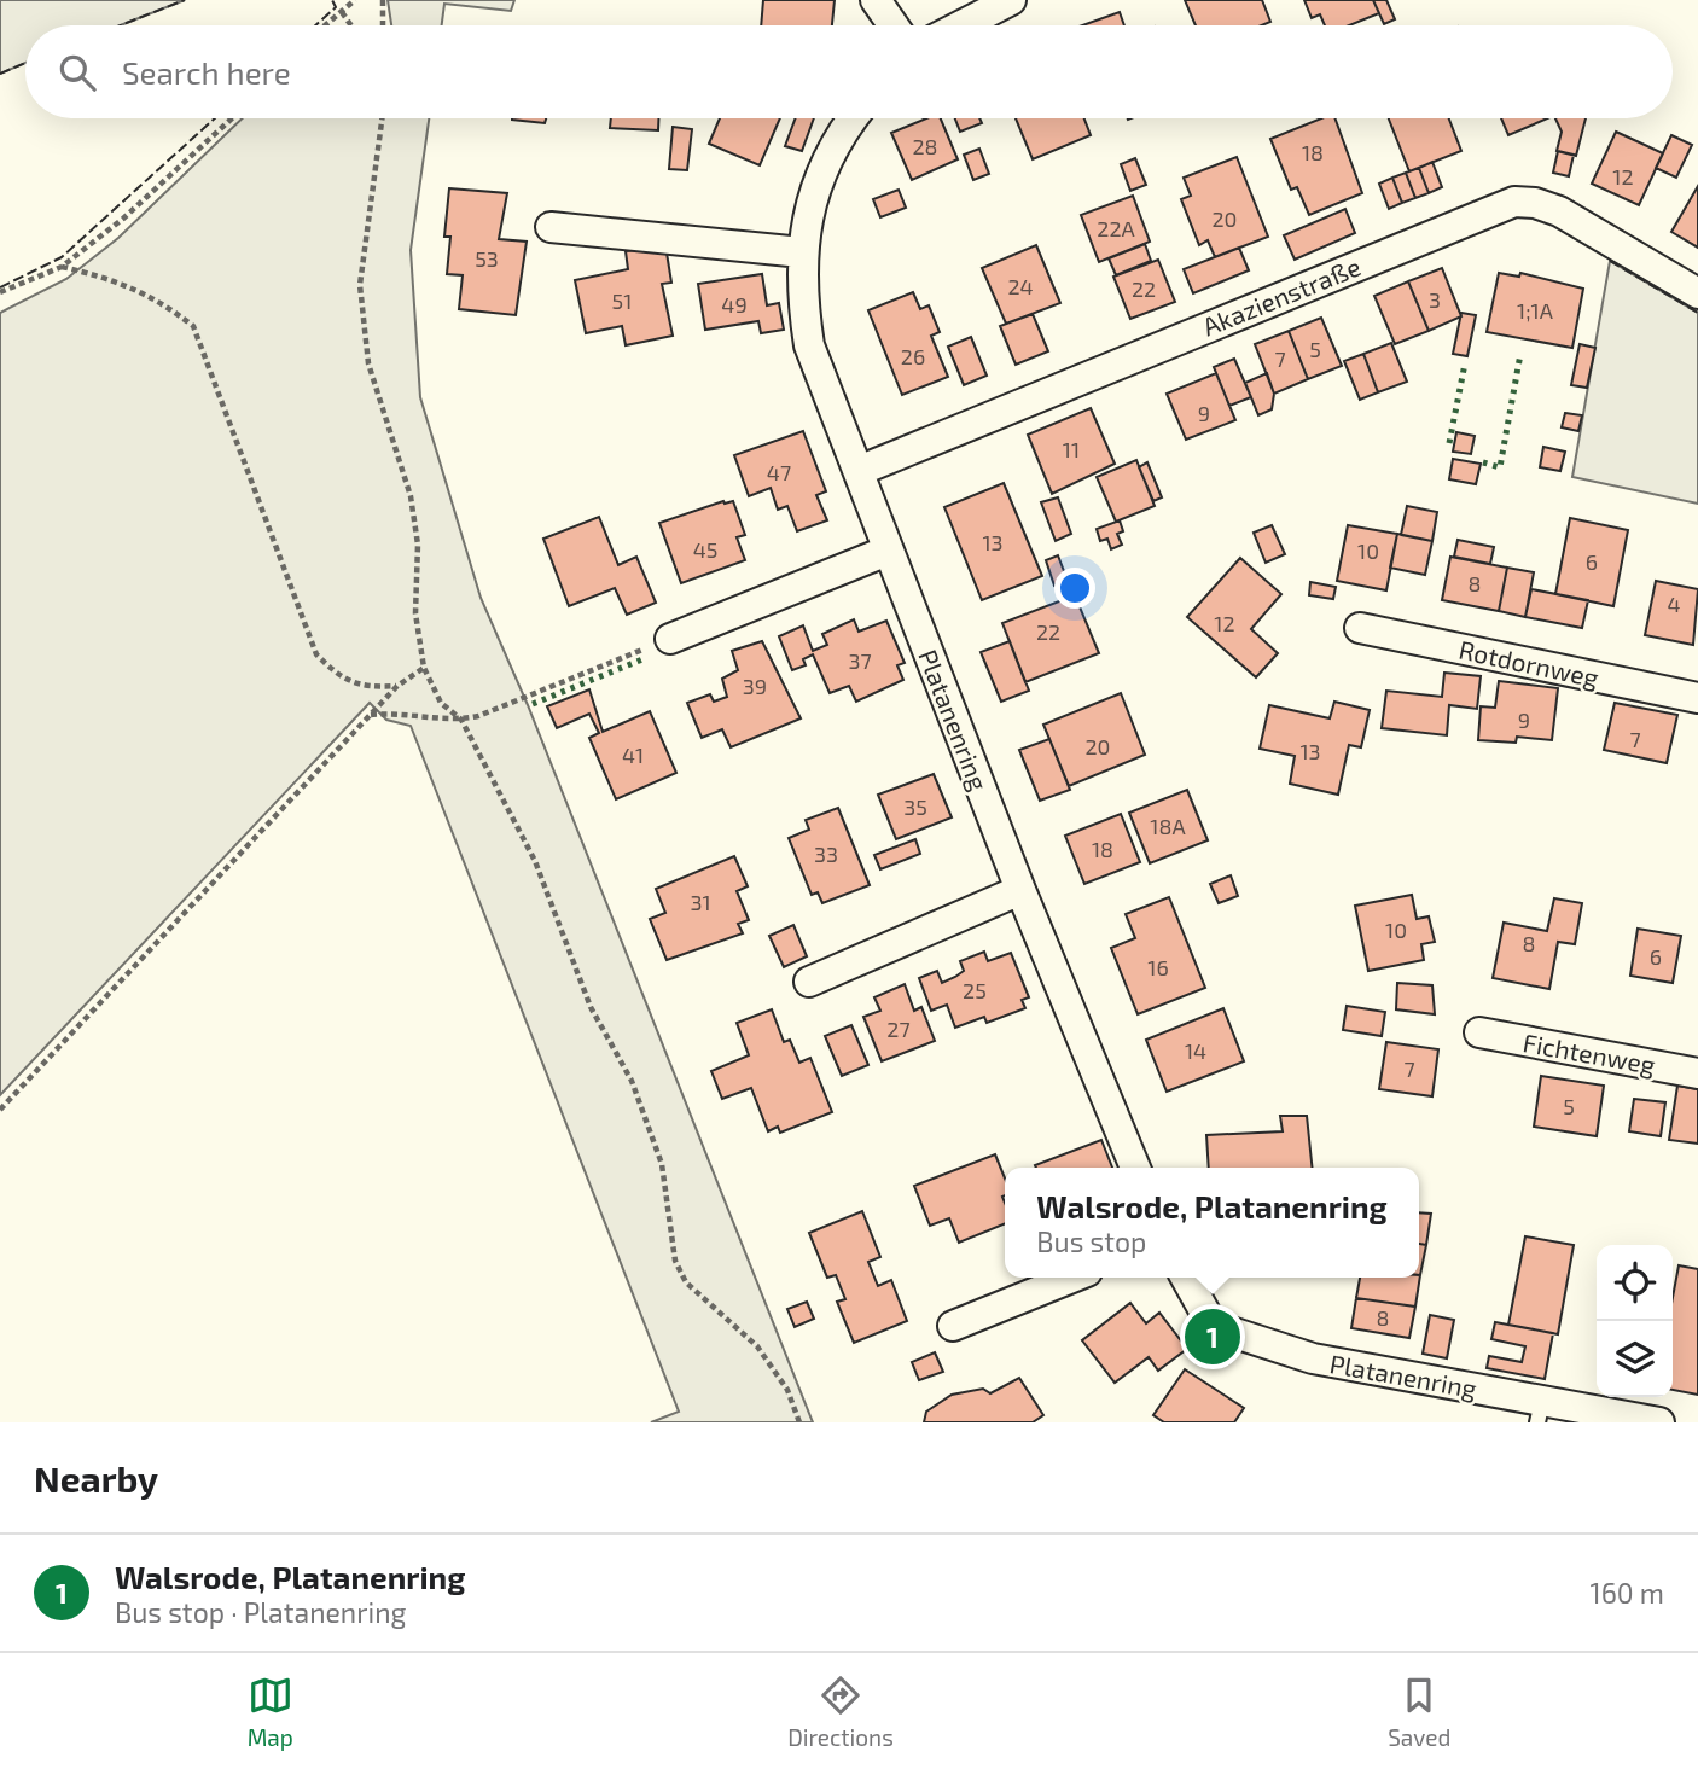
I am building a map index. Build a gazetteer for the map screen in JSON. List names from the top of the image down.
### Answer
{
  "streets": {
    "street": [
      "Akazienstraße",
      "Rotdornweg",
      "Platanenring",
      "Fichtenweg"
    ]
  },
  "crossings": [
    ["Akazienstraße", "Platanenring"]
  ],
  "house_numbers": [
    "28",
    "18",
    "12",
    "20",
    "22A",
    "53",
    "24",
    "22",
    "3",
    "51",
    "49",
    "1;1A",
    "5",
    "26",
    "7",
    "9",
    "11",
    "47",
    "13",
    "45",
    "10",
    "6",
    "8",
    "4",
    "12",
    "22",
    "37",
    "39",
    "9",
    "7",
    "20",
    "13",
    "41",
    "35",
    "18A",
    "18",
    "33",
    "31",
    "10",
    "8",
    "6",
    "16",
    "25",
    "27",
    "14",
    "7",
    "5",
    "8"
  ],
  "page": {
    "search": "Search here",
    "popup": ["Walsrode, Platanenring", "Bus stop"],
    "pins": "1",
    "heading": "Nearby",
    "list": [
      {
        "mark": "1",
        "name": "Walsrode, Platanenring",
        "note": "Bus stop · Platanenring",
        "value": "160 m"
      }
    ],
    "nav": ["Map", "Directions", "Saved"]
  }
}
